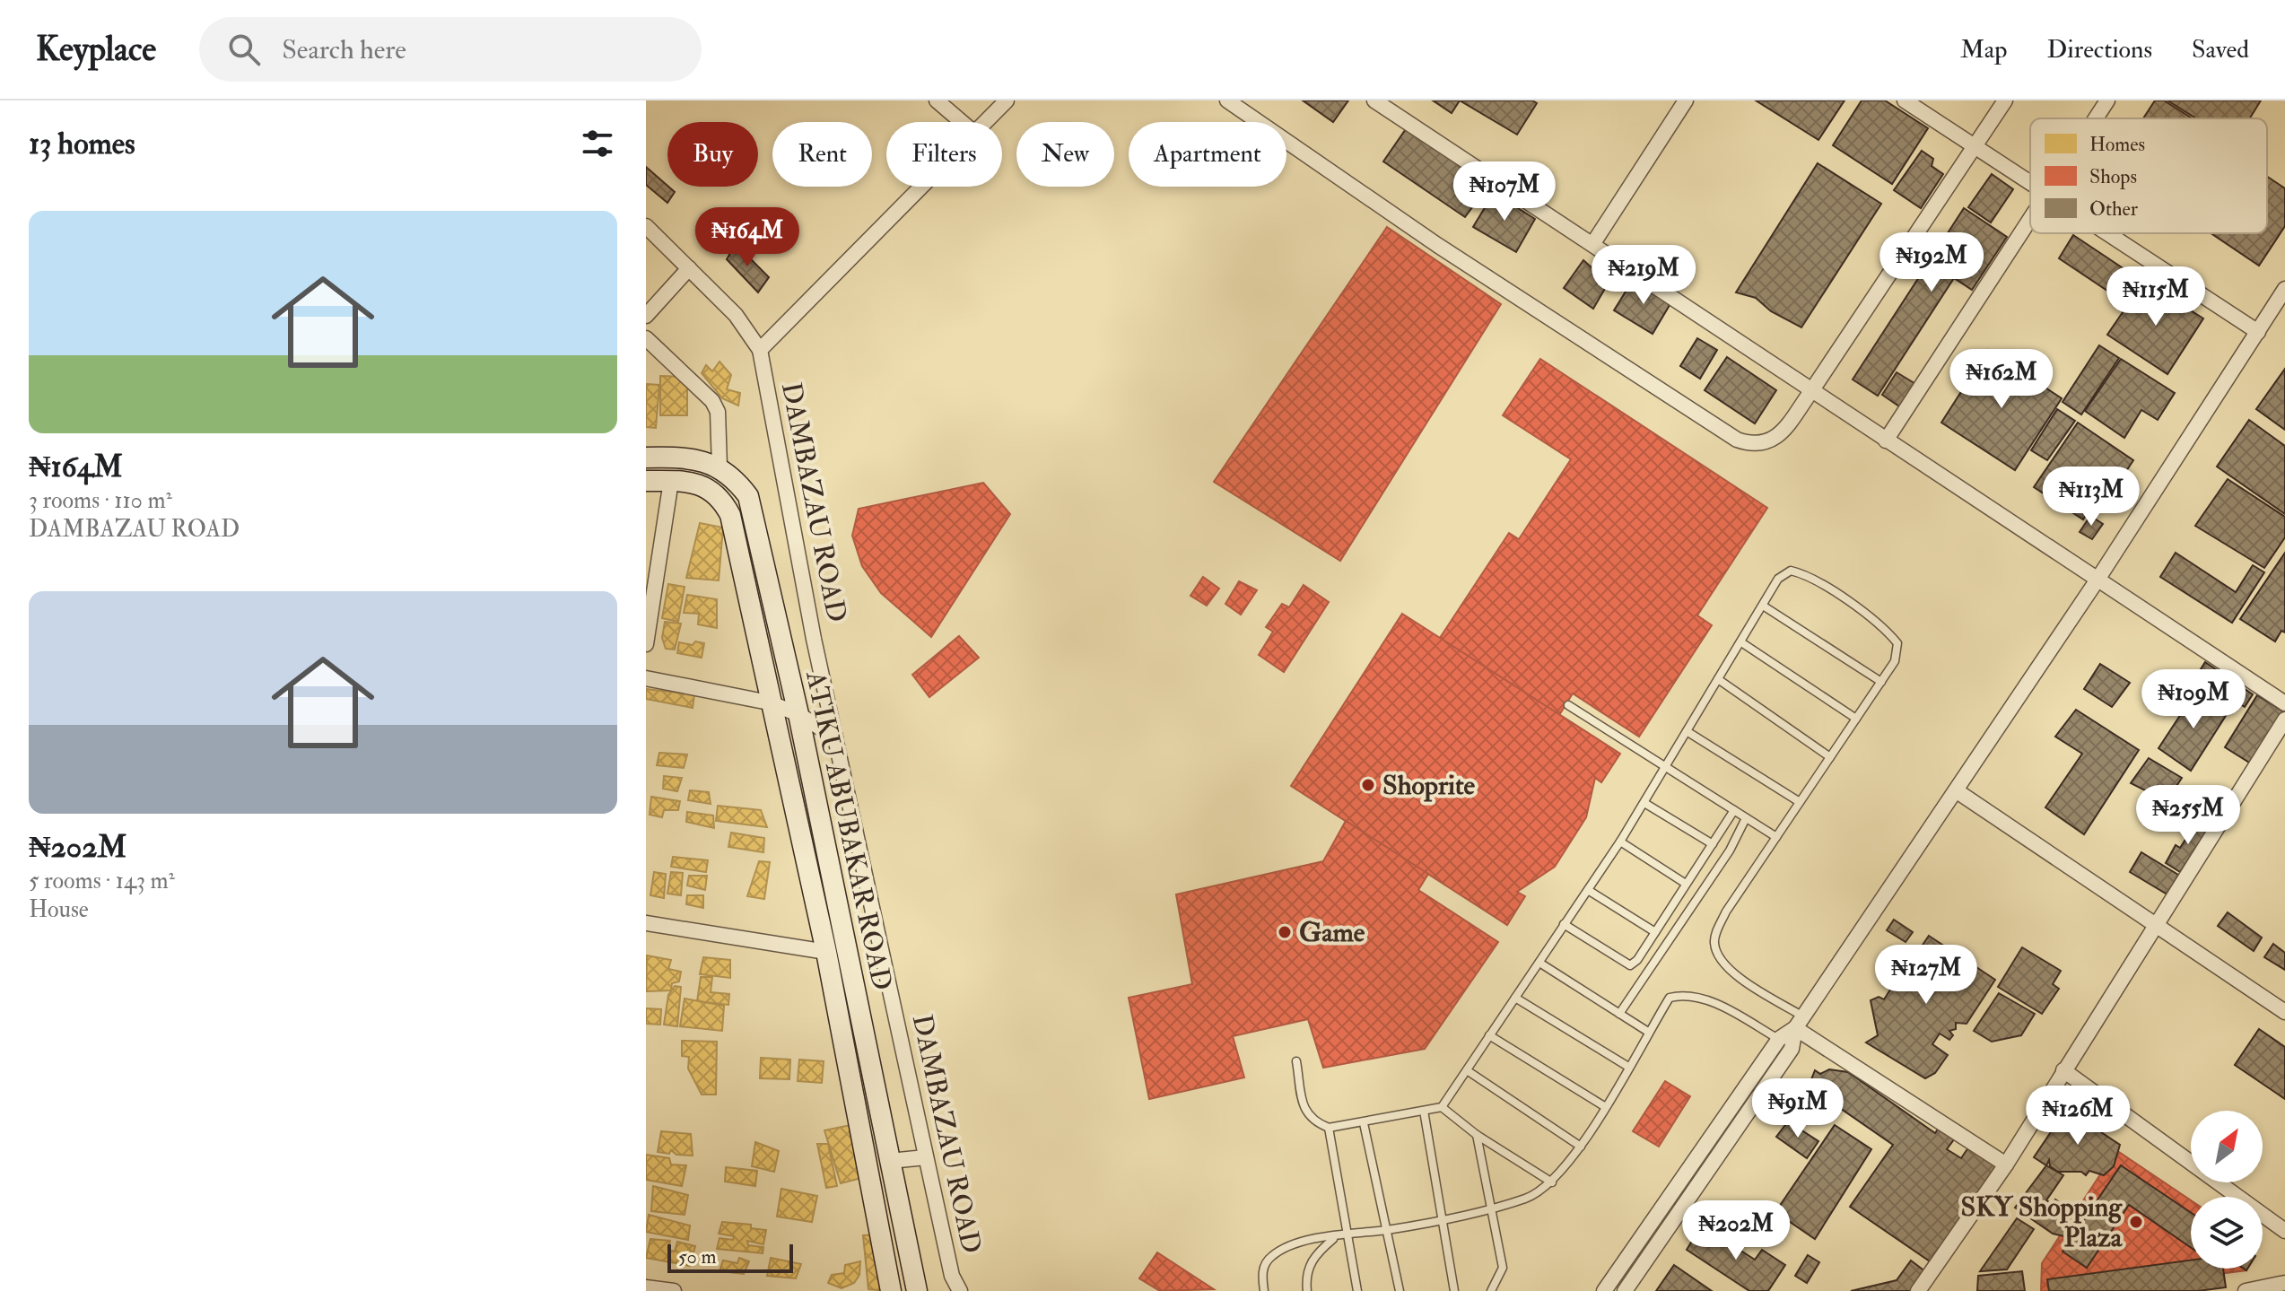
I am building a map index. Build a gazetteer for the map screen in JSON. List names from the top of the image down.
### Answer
{
  "streets": {
    "street": ["DAMBAZAU ROAD", "ATIKU ABUBAKAR ROAD"]
  },
  "places": ["Shoprite", "Game", "SKY Shopping Plaza"],
  "legend": ["Homes", "Shops", "Other"],
  "scale_bar": "50 m",
  "north": "top right",
  "page": {
    "header": "Keyplace",
    "search": "Search here",
    "nav": ["Map", "Directions", "Saved"],
    "heading": "13 homes",
    "chip": [
      "Buy",
      "Rent",
      "Filters",
      "New",
      "Apartment"
    ],
    "price": [
      "₦107M",
      "₦164M",
      "₦192M",
      "₦219M",
      "₦115M",
      "₦162M",
      "₦113M",
      "₦109M",
      "₦255M",
      "₦127M",
      "₦91M",
      "₦126M",
      "₦202M"
    ],
    "list": [
      {
        "name": "₦164M",
        "note": "3 rooms · 110 m² · DAMBAZAU ROAD"
      },
      {
        "name": "₦202M",
        "note": "5 rooms · 143 m² · House"
      }
    ],
    "scale": "50 m"
  }
}
